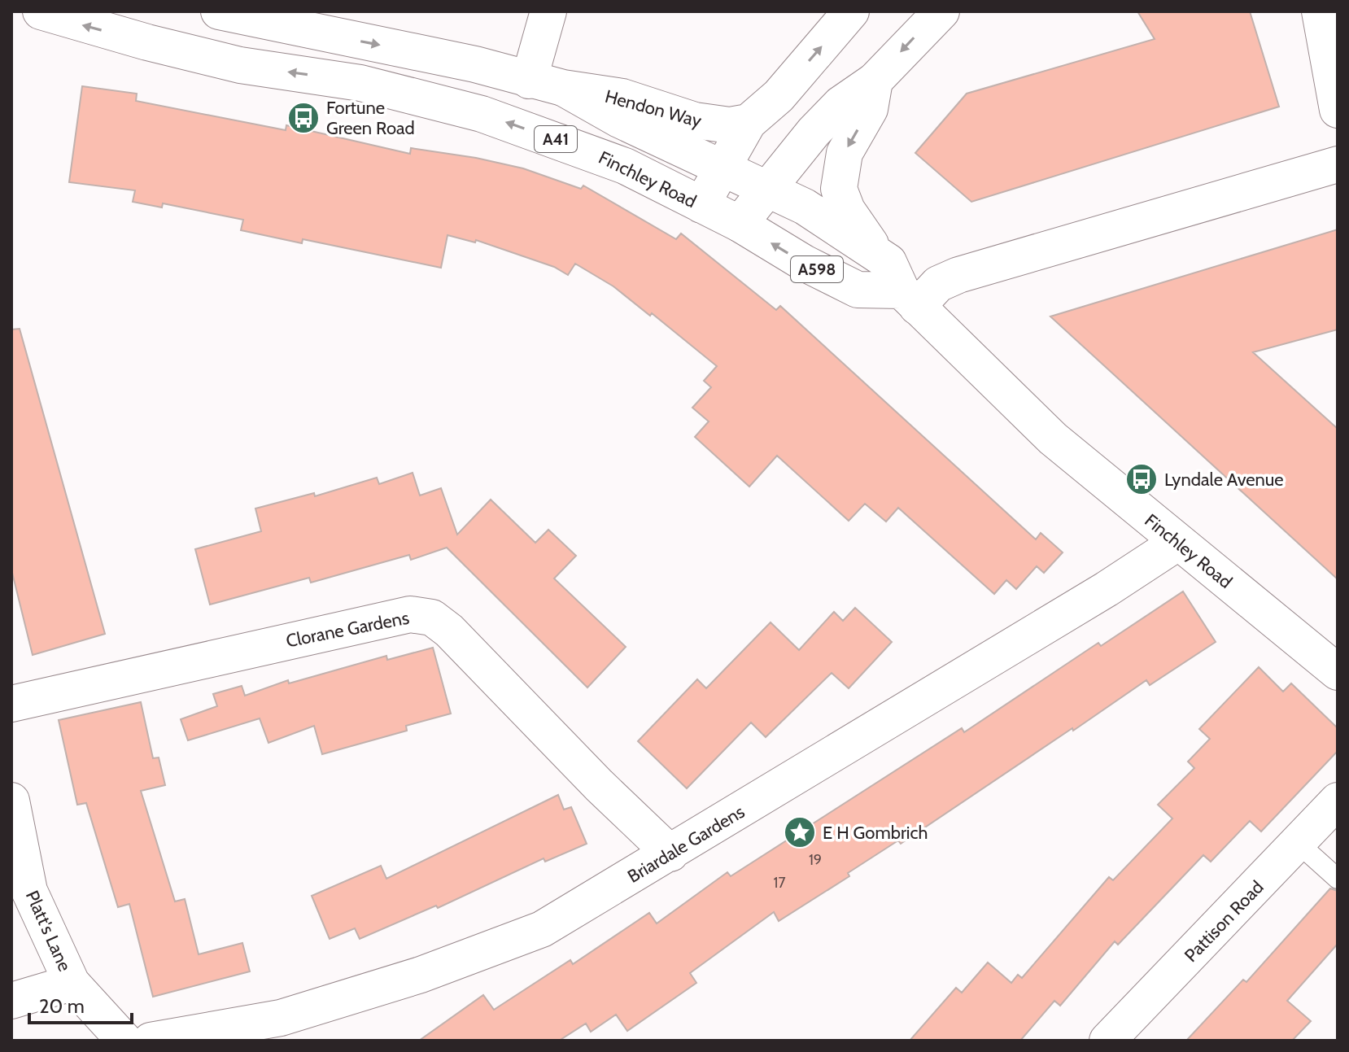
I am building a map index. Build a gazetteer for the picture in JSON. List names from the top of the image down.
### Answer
{
  "streets": {
    "main road": [
      "Hendon Way",
      "A41",
      "Finchley Road",
      "A598",
      "Clorane Gardens",
      "Briardale Gardens",
      "Pattison Road",
      "Platt's Lane"
    ]
  },
  "crossings": [
    ["Hendon Way", "Finchley Road"],
    ["Finchley Road", "Briardale Gardens"],
    ["Clorane Gardens", "Briardale Gardens"]
  ],
  "places": {
    "bus stop": ["Fortune Green Road", "Lyndale Avenue"],
    "place": ["E H Gombrich"]
  },
  "house_numbers": ["19", "17"],
  "scale_bar": "20 m"
}
